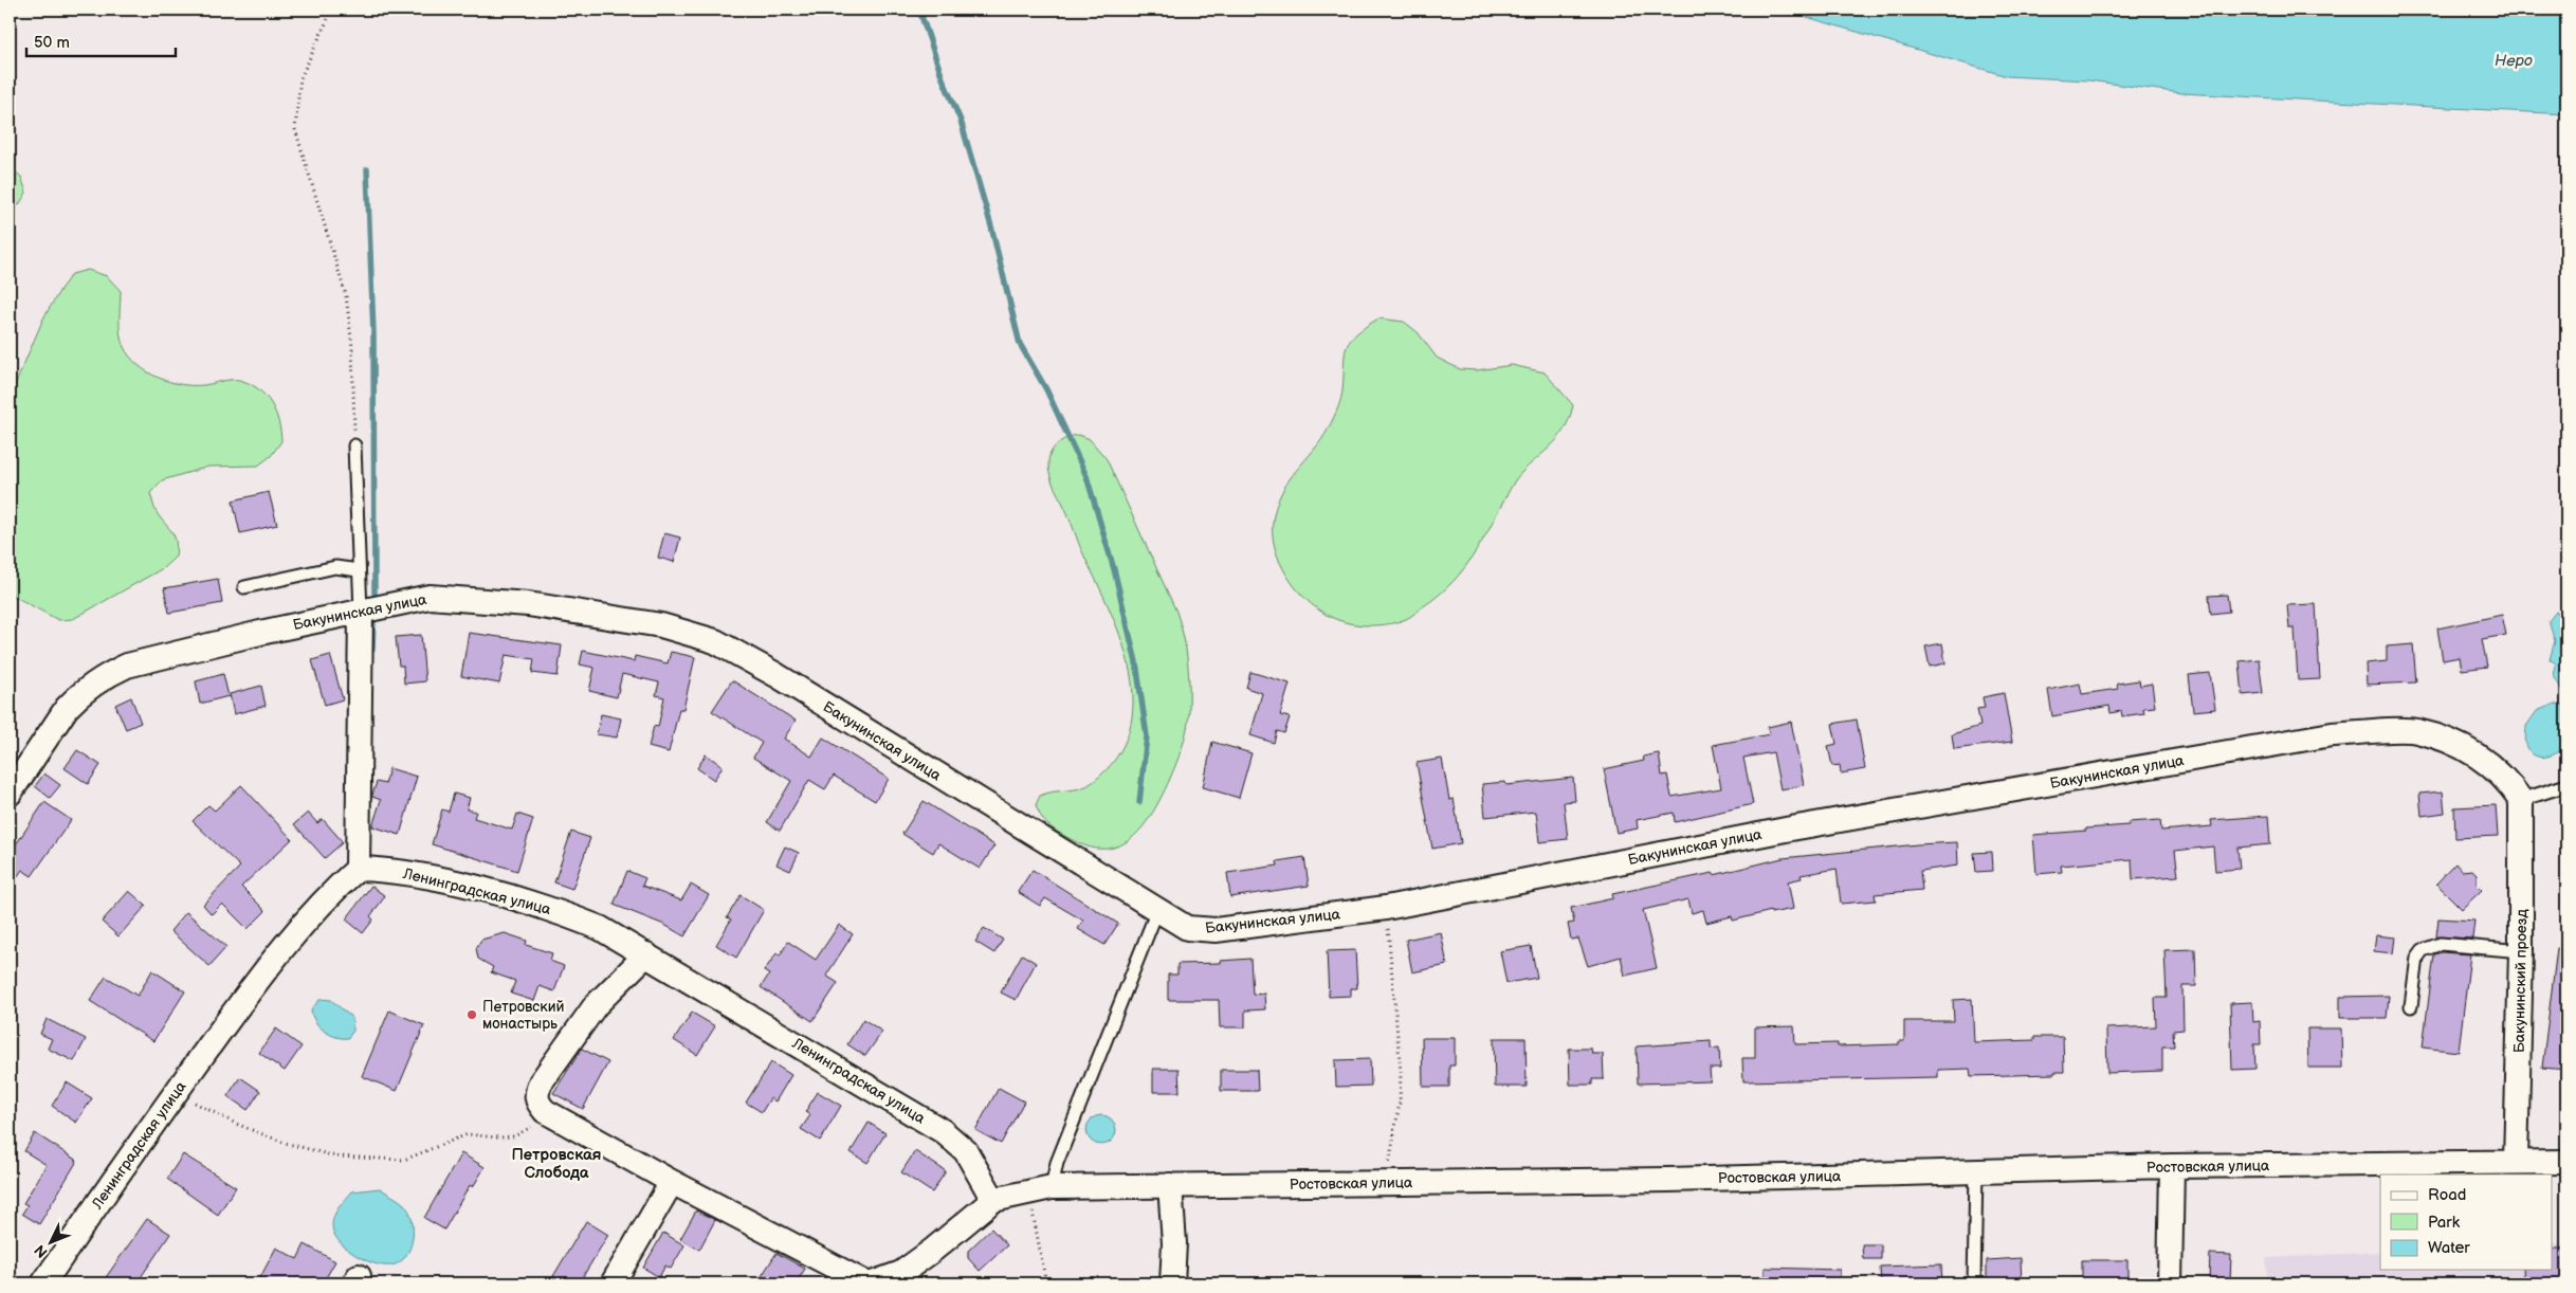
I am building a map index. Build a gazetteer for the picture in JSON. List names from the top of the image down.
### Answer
{
  "streets": {
    "street": [
      "Бакунинская улица",
      "Ленинградская улица",
      "Бакунинский проезд",
      "Ростовская улица"
    ]
  },
  "crossings": [
    ["Бакунинская улица", "Бакунинский проезд"],
    ["Ленинградская улица", "Ростовская улица"],
    ["Бакунинский проезд", "Ростовская улица"]
  ],
  "districts": ["Петровская Слобода"],
  "water": ["Неро"],
  "places": ["Петровский монастырь"],
  "legend": ["Road", "Park", "Water"],
  "scale_bar": "50 m",
  "north": "bottom left"
}
